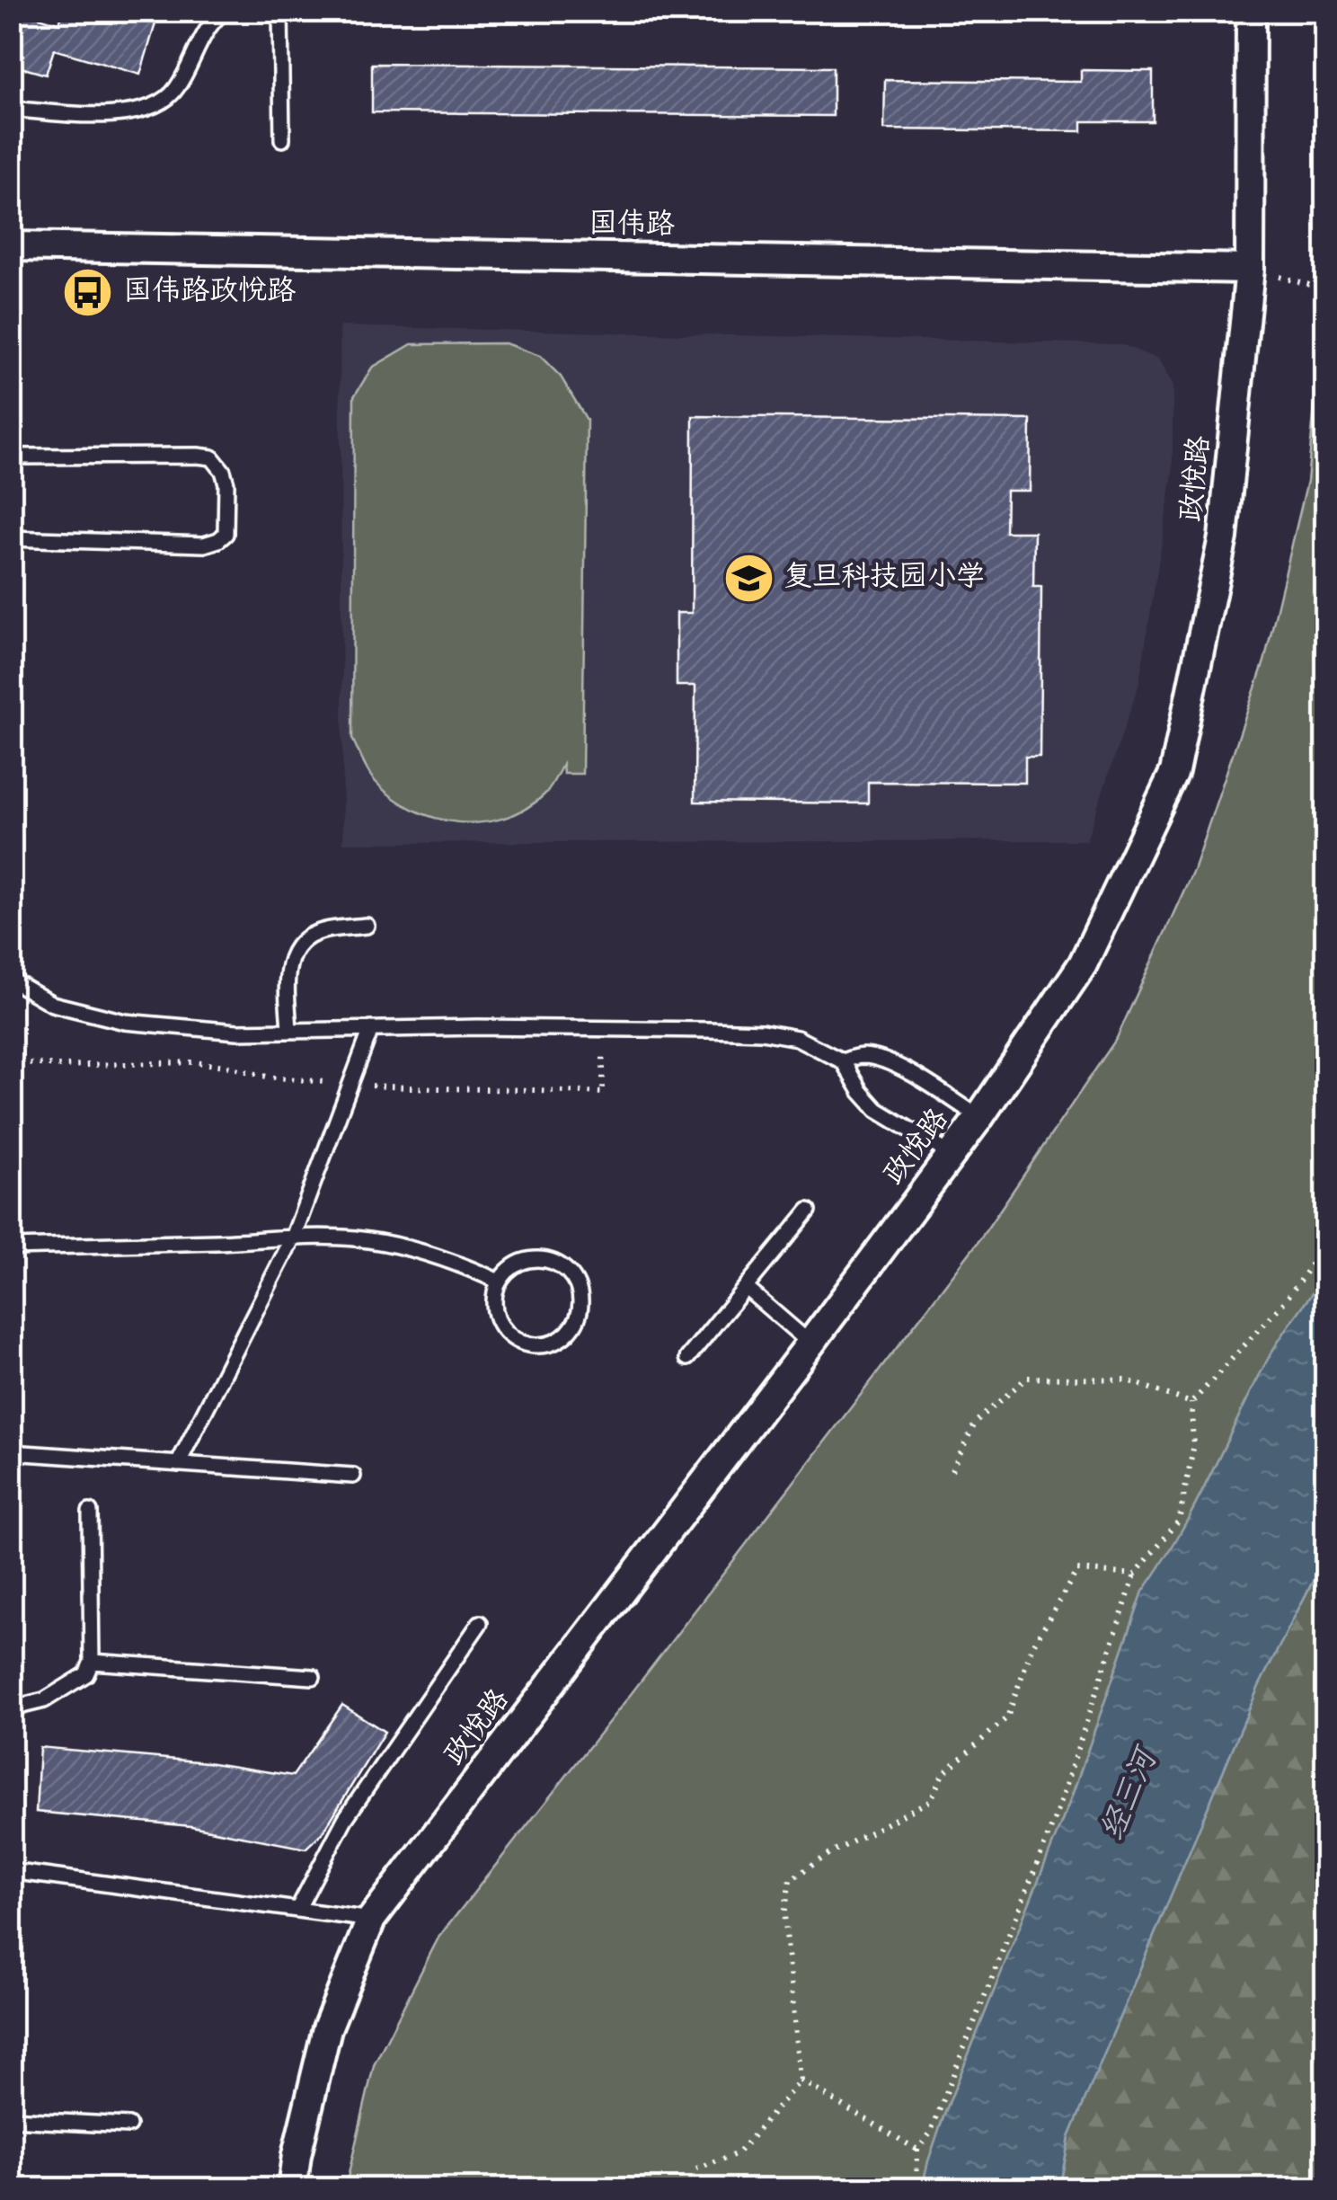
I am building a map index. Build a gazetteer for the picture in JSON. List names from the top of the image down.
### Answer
{
  "streets": {
    "street": ["国伟路", "政悦路"]
  },
  "crossings": [
    ["国伟路", "政悦路"]
  ],
  "water": ["经三河"],
  "places": {
    "bus stop": ["国伟路政悦路"],
    "school or university": ["复旦科技园小学"]
  }
}
